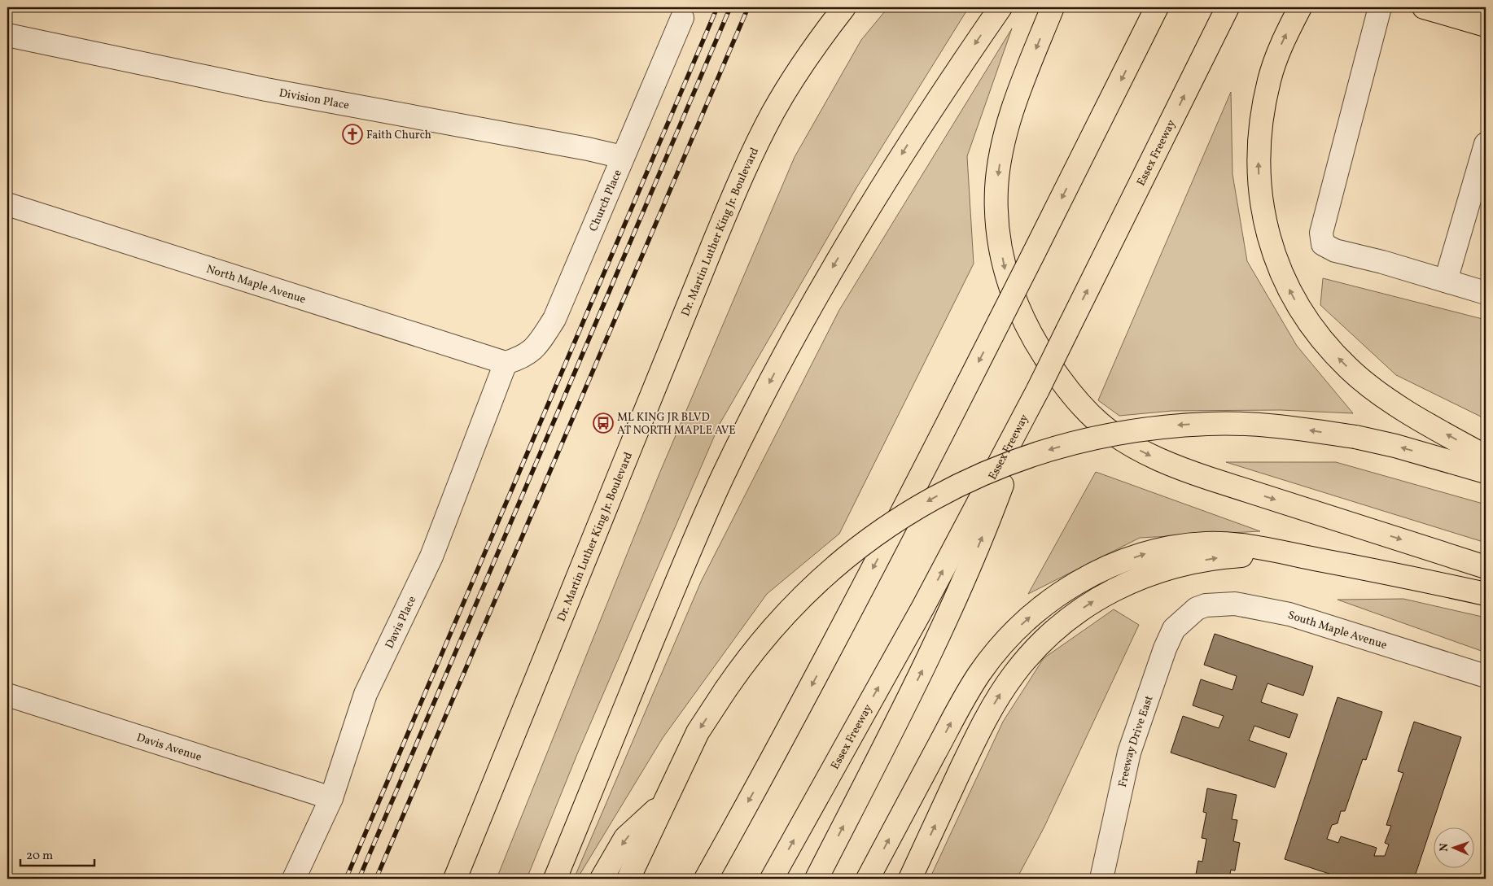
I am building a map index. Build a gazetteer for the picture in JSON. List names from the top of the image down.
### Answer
{
  "streets": {
    "main road": ["Essex Freeway", "Dr. Martin Luther King Jr. Boulevard"],
    "street": [
      "Division Place",
      "Church Place",
      "North Maple Avenue",
      "Davis Place",
      "South Maple Avenue",
      "Freeway Drive East",
      "Davis Avenue"
    ]
  },
  "crossings": [
    ["Division Place", "Church Place"],
    ["Church Place", "North Maple Avenue"],
    ["Church Place", "Davis Place"],
    ["North Maple Avenue", "Davis Place"],
    ["Davis Place", "Davis Avenue"],
    ["South Maple Avenue", "Freeway Drive East"]
  ],
  "places": {
    "church": ["Faith Church"],
    "bus stop": ["ML KING JR BLVD AT NORTH MAPLE AVE"]
  },
  "scale_bar": "20 m",
  "north": "left"
}
